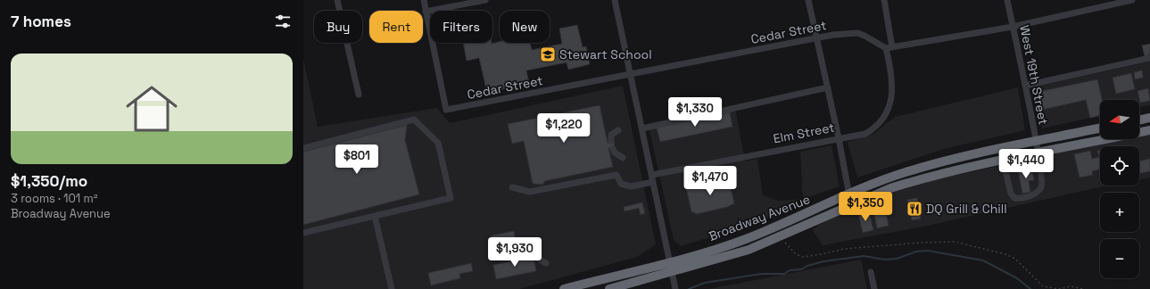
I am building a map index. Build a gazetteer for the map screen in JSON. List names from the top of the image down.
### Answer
{
  "streets": {
    "highway": ["Broadway Avenue"],
    "street": ["Cedar Street", "West 19th Street", "Elm Street"]
  },
  "crossings": [
    ["Cedar Street", "Elm Street"],
    ["West 19th Street", "Broadway Avenue"]
  ],
  "places": {
    "school or university": ["Stewart School"],
    "restaurant": ["DQ Grill & Chill"]
  },
  "north": "left",
  "page": {
    "heading": "7 homes",
    "chip": [
      "Buy",
      "Rent",
      "Filters",
      "New"
    ],
    "list": [
      {
        "name": "$1,350/mo",
        "note": "3 rooms · 101 m² · Broadway Avenue"
      }
    ],
    "price": [
      "$1,330",
      "$1,220",
      "$801",
      "$1,440",
      "$1,470",
      "$1,350",
      "$1,930"
    ],
    "map_buttons": ["+", "−"]
  }
}
